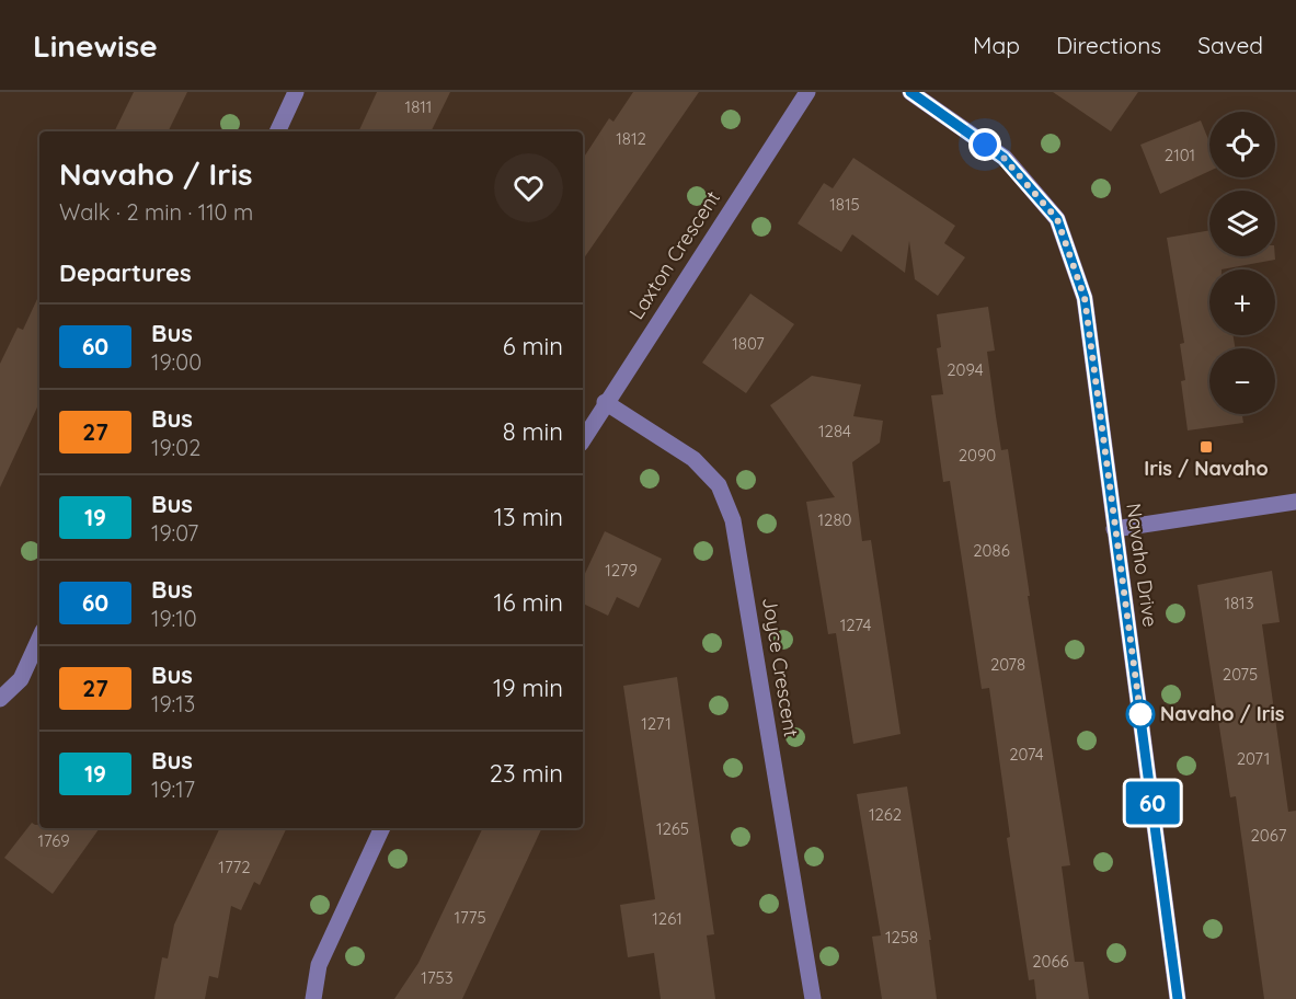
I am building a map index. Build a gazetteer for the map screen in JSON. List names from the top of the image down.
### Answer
{
  "streets": {
    "street": ["Laxton Crescent", "Navaho Drive", "Joyce Crescent"]
  },
  "crossings": [
    ["Laxton Crescent", "Joyce Crescent"]
  ],
  "places": {
    "transit": ["Iris / Navaho"],
    "other": ["Navaho / Iris"]
  },
  "lines": ["bus line 60"],
  "house_numbers": [
    "1811",
    "1812",
    "2101",
    "1815",
    "1807",
    "2094",
    "1284",
    "2090",
    "1280",
    "2086",
    "1279",
    "1813",
    "1274",
    "2078",
    "2075",
    "1271",
    "2074",
    "2071",
    "1262",
    "1265",
    "2067",
    "1769",
    "1772",
    "1775",
    "1261",
    "1258",
    "2066",
    "1753"
  ],
  "page": {
    "header": "Linewise",
    "nav": ["Map", "Directions", "Saved"],
    "on_map": "60",
    "map_buttons": ["+", "−"],
    "heading": [
      ["Navaho / Iris", "Walk · 2 min · 110 m"],
      "Departures"
    ],
    "list": [
      {
        "mark": "60",
        "name": "Bus",
        "note": "19:00",
        "value": "6 min"
      },
      {
        "mark": "27",
        "name": "Bus",
        "note": "19:02",
        "value": "8 min"
      },
      {
        "mark": "19",
        "name": "Bus",
        "note": "19:07",
        "value": "13 min"
      },
      {
        "mark": "60",
        "name": "Bus",
        "note": "19:10",
        "value": "16 min"
      },
      {
        "mark": "27",
        "name": "Bus",
        "note": "19:13",
        "value": "19 min"
      },
      {
        "mark": "19",
        "name": "Bus",
        "note": "19:17",
        "value": "23 min"
      }
    ]
  }
}
